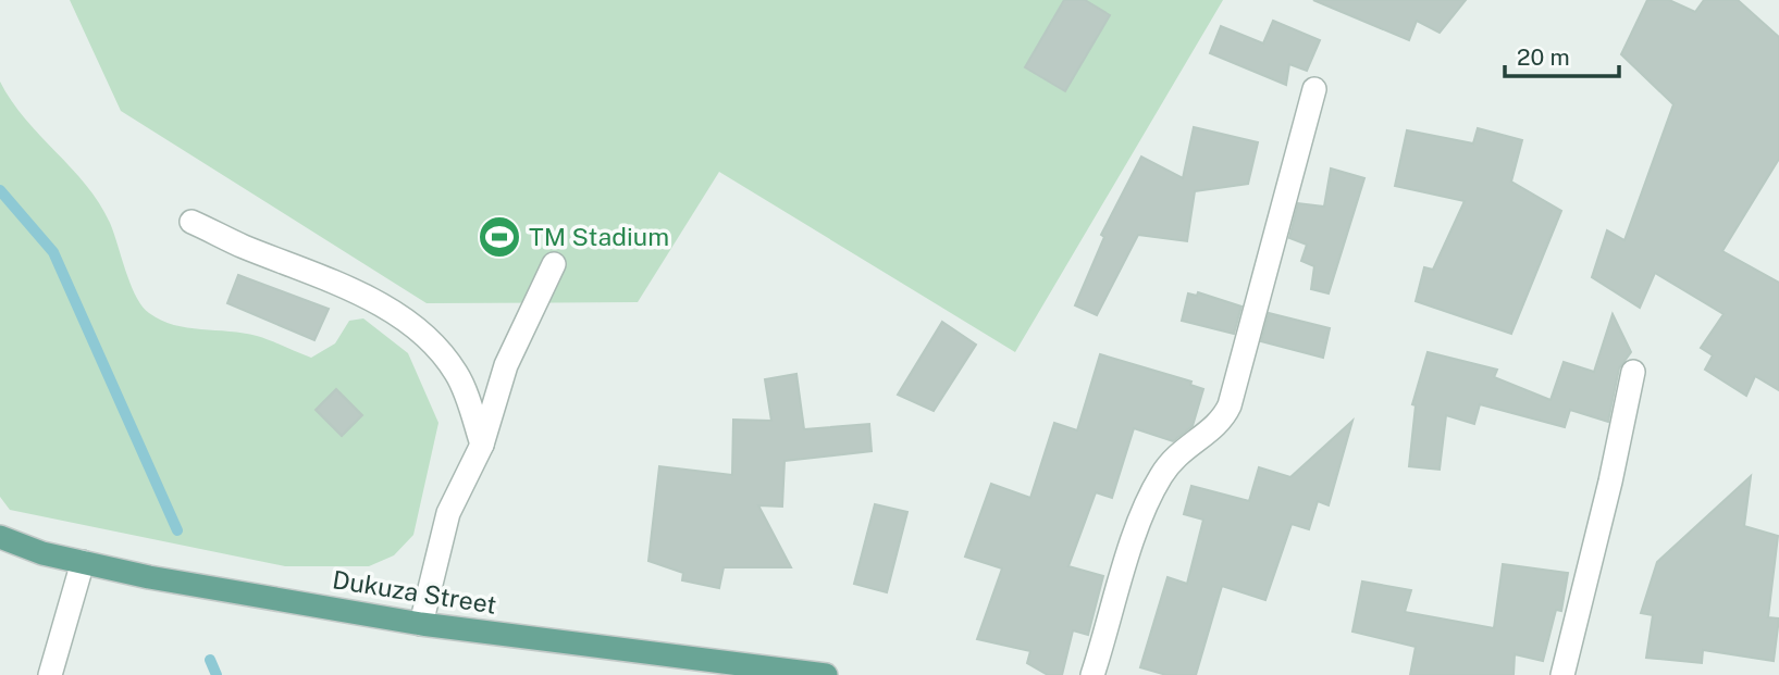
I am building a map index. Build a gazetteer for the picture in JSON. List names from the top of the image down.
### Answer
{
  "streets": {
    "main road": ["Dukuza Street"]
  },
  "places": {
    "sports": ["TM Stadium"]
  },
  "scale_bar": "20 m"
}
